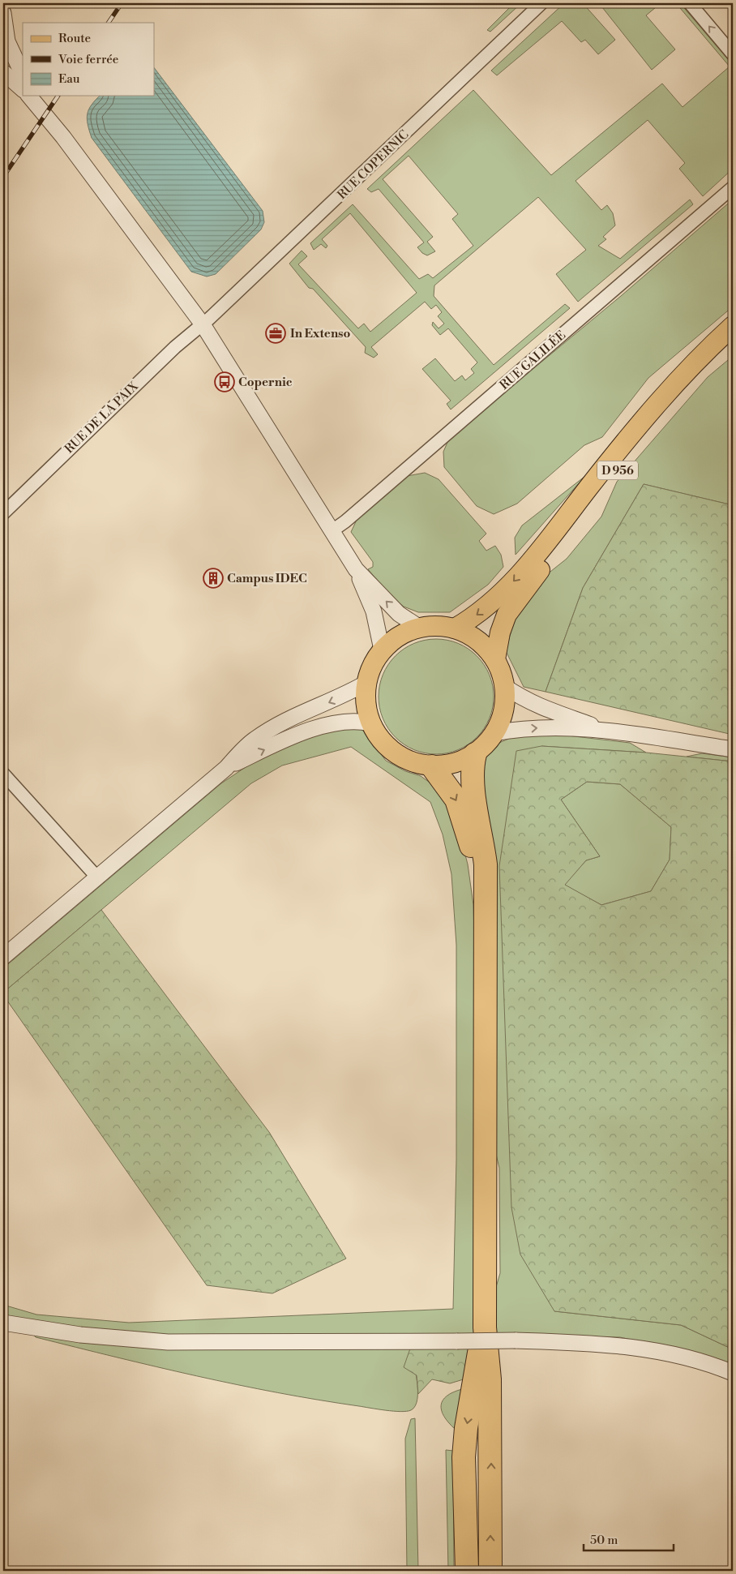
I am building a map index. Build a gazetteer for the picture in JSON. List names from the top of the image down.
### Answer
{
  "streets": {
    "main road": ["D 956"],
    "street": ["RUE COPERNIC", "RUE GALILÉE", "RUE DE LA PAIX"]
  },
  "crossings": [
    ["RUE COPERNIC", "RUE DE LA PAIX"]
  ],
  "places": {
    "office": ["In Extenso"],
    "bus stop": ["Copernic"],
    "building": ["Campus IDEC"]
  },
  "legend": ["Route", "Voie ferrée", "Eau"],
  "scale_bar": "50 m"
}
